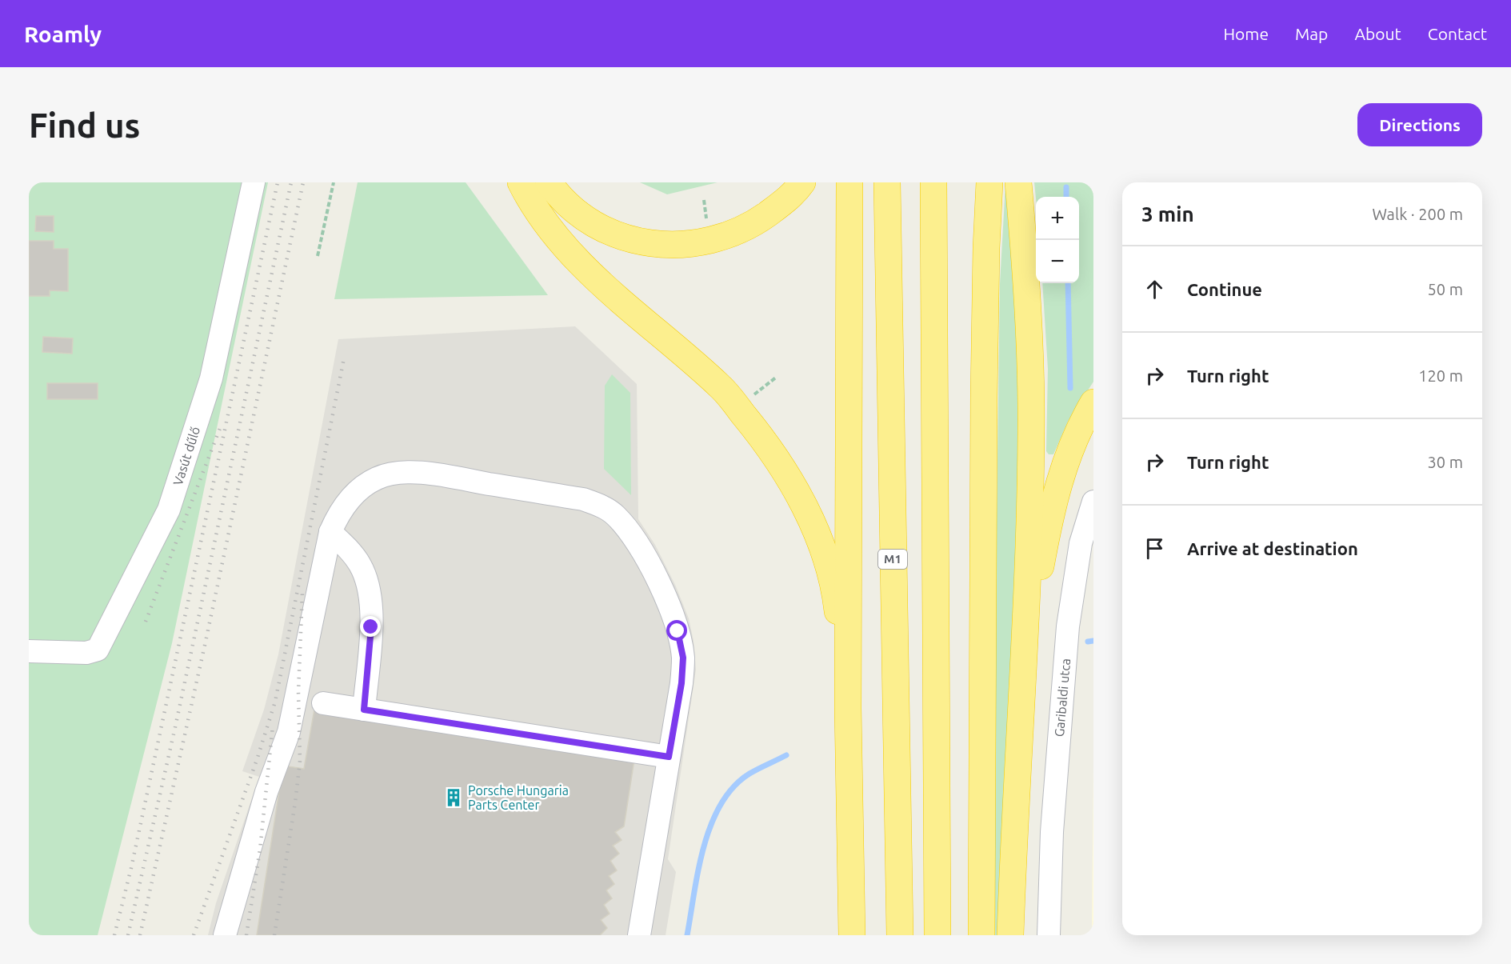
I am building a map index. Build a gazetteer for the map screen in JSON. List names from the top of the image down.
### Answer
{
  "streets": {
    "highway": ["M1"],
    "street": ["Vasút dűlő", "Garibaldi utca"]
  },
  "places": {
    "building": ["Porsche Hungaria Parts Center"]
  },
  "page": {
    "header": "Roamly",
    "nav": [
      "Home",
      "Map",
      "About",
      "Contact"
    ],
    "buttons": "Directions",
    "title": "Find us",
    "heading": ["3 min", "Walk · 200 m"],
    "map_buttons": ["+", "−"],
    "list": [
      ["Continue", "50 m"],
      ["Turn right", "120 m"],
      ["Turn right", "30 m"],
      "Arrive at destination"
    ]
  }
}
